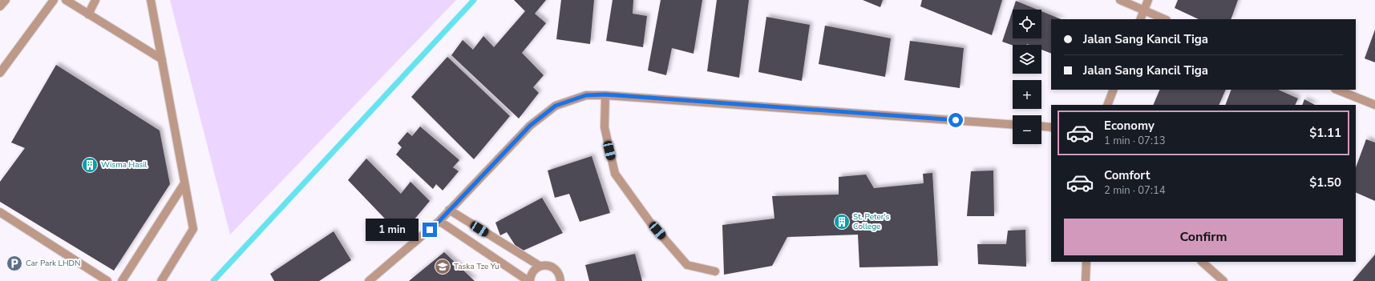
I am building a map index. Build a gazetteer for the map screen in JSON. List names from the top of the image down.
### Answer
{
  "places": {
    "building": ["Wisma Hasil", "St. Peter's College"],
    "parking": ["Car Park LHDN"],
    "school or university": ["Taska Tze Yu"]
  },
  "page": {
    "map_buttons": ["+", "−"],
    "banner": ["Jalan Sang Kancil Tiga", "Jalan Sang Kancil Tiga"],
    "list": [
      {
        "name": "Economy",
        "note": "1 min · 07:13",
        "value": "$1.11"
      },
      {
        "name": "Comfort",
        "note": "2 min · 07:14",
        "value": "$1.50"
      }
    ],
    "buttons": "Confirm",
    "bubble": "1 min"
  }
}
